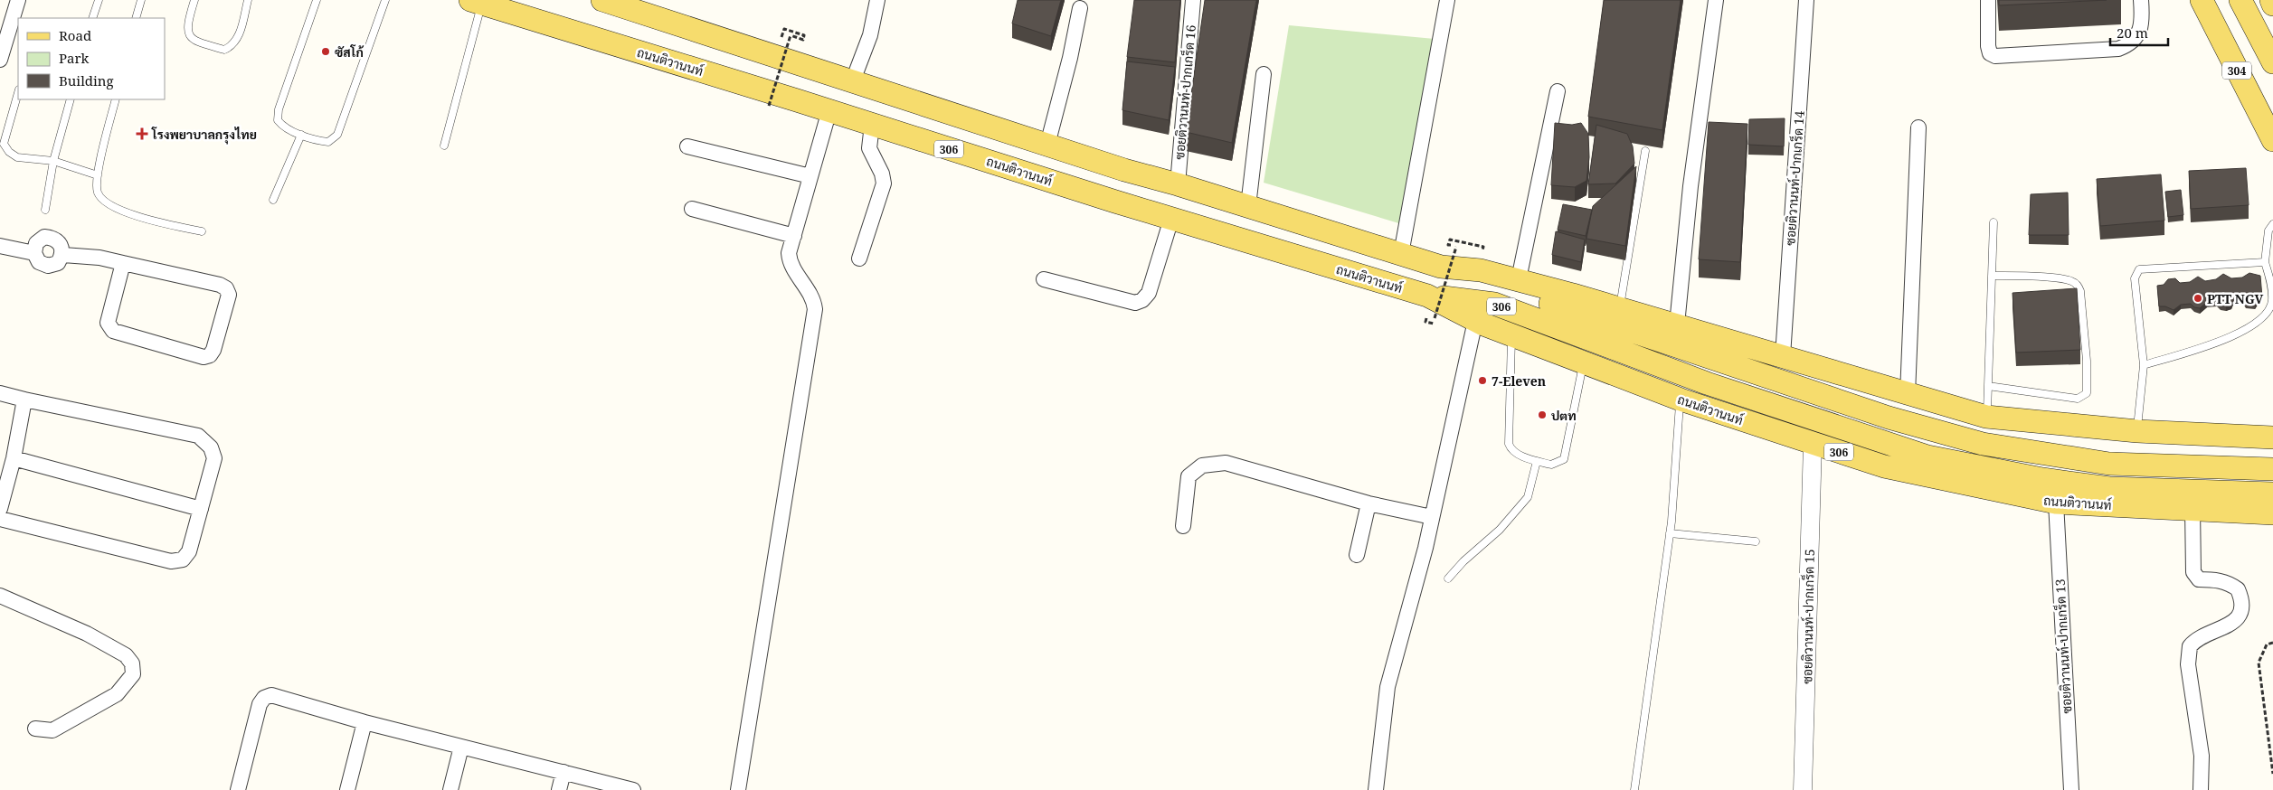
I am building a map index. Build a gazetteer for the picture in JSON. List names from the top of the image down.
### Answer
{
  "streets": {
    "main road": ["ถนนติวานนท์", "304", "306"],
    "street": [
      "ซอยติวานนท์-ปากเกร็ด 16",
      "ซอยติวานนท์-ปากเกร็ด 14",
      "ซอยติวานนท์-ปากเกร็ด 15",
      "ซอยติวานนท์-ปากเกร็ด 13"
    ]
  },
  "crossings": [
    ["ถนนติวานนท์", "306"],
    ["ถนนติวานนท์", "ซอยติวานนท์-ปากเกร็ด 15"],
    ["ถนนติวานนท์", "ซอยติวานนท์-ปากเกร็ด 13"],
    ["ซอยติวานนท์-ปากเกร็ด 16", "306"],
    ["306", "ซอยติวานนท์-ปากเกร็ด 14"]
  ],
  "places": {
    "other": [
      "ซัสโก้",
      "PTT NGV",
      "7-Eleven",
      "ปตท"
    ],
    "health": ["โรงพยาบาลกรุงไทย"]
  },
  "legend": ["Road", "Park", "Building"],
  "scale_bar": "20 m"
}
